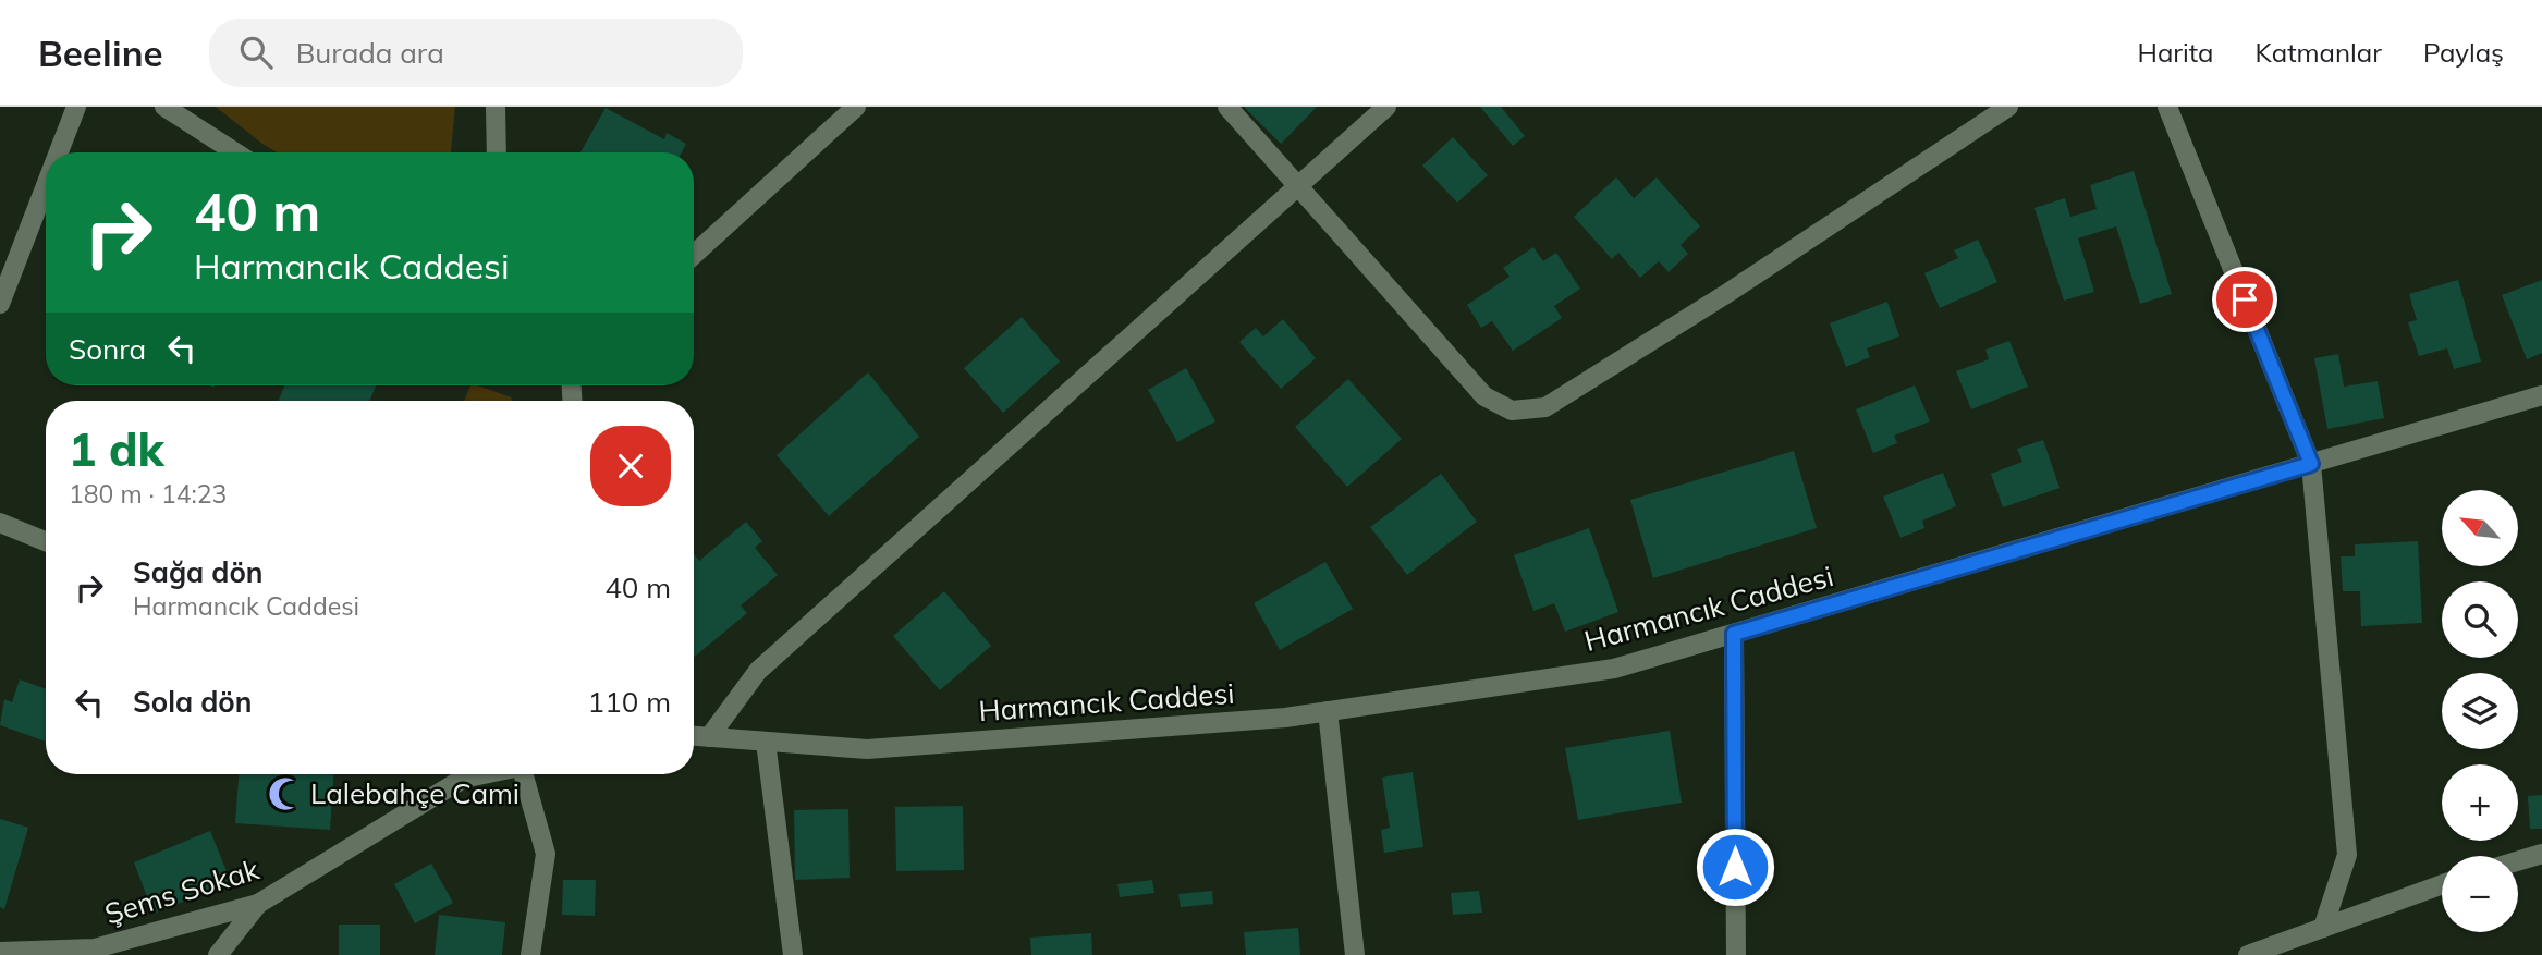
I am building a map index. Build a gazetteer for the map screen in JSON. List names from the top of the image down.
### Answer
{
  "streets": {
    "street": ["Harmancık Caddesi", "Şems Sokak"]
  },
  "places": {
    "mosque": ["Lalebahçe Cami"]
  },
  "north": "top left",
  "page": {
    "header": "Beeline",
    "search": "Burada ara",
    "nav": ["Harita", "Katmanlar", "Paylaş"],
    "turn": ["40 m", "Harmancık Caddesi"],
    "then": "Sonra",
    "heading": ["1 dk", "180 m · 14:23"],
    "map_buttons": ["+", "−"],
    "list": [
      {
        "name": "Sağa dön",
        "note": "Harmancık Caddesi",
        "value": "40 m"
      },
      {
        "name": "Sola dön",
        "value": "110 m"
      }
    ]
  }
}
